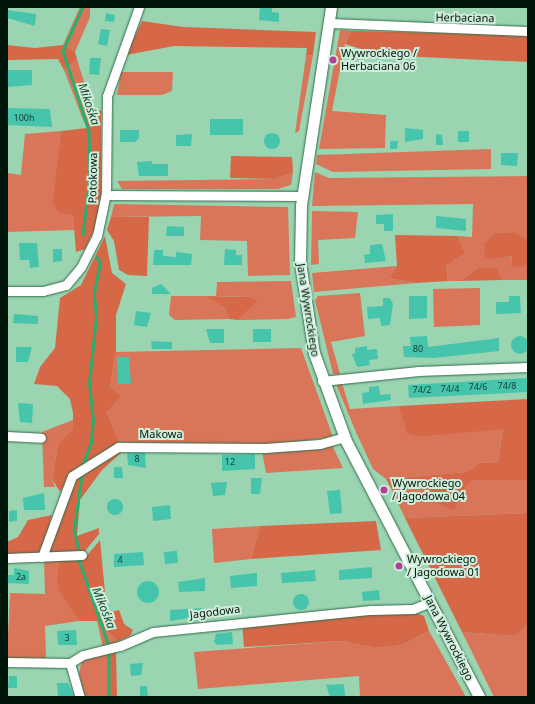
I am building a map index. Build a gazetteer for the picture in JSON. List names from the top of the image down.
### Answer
{
  "streets": {
    "street": [
      "Herbaciana",
      "Potokowa",
      "Jana Wywrockiego",
      "Makowa",
      "Jagodowa"
    ]
  },
  "crossings": [
    ["Herbaciana", "Jana Wywrockiego"],
    ["Jana Wywrockiego", "Makowa"],
    ["Jana Wywrockiego", "Jagodowa"]
  ],
  "water": ["Mikośka"],
  "places": ["Wywrockiego / Herbaciana 06", "Wywrockiego / Jagodowa 04", "Wywrockiego / Jagodowa 01"],
  "house_numbers": [
    "100h",
    "80",
    "74/8",
    "74/6",
    "74/4",
    "74/2",
    "8",
    "12",
    "4",
    "2a",
    "3"
  ]
}
